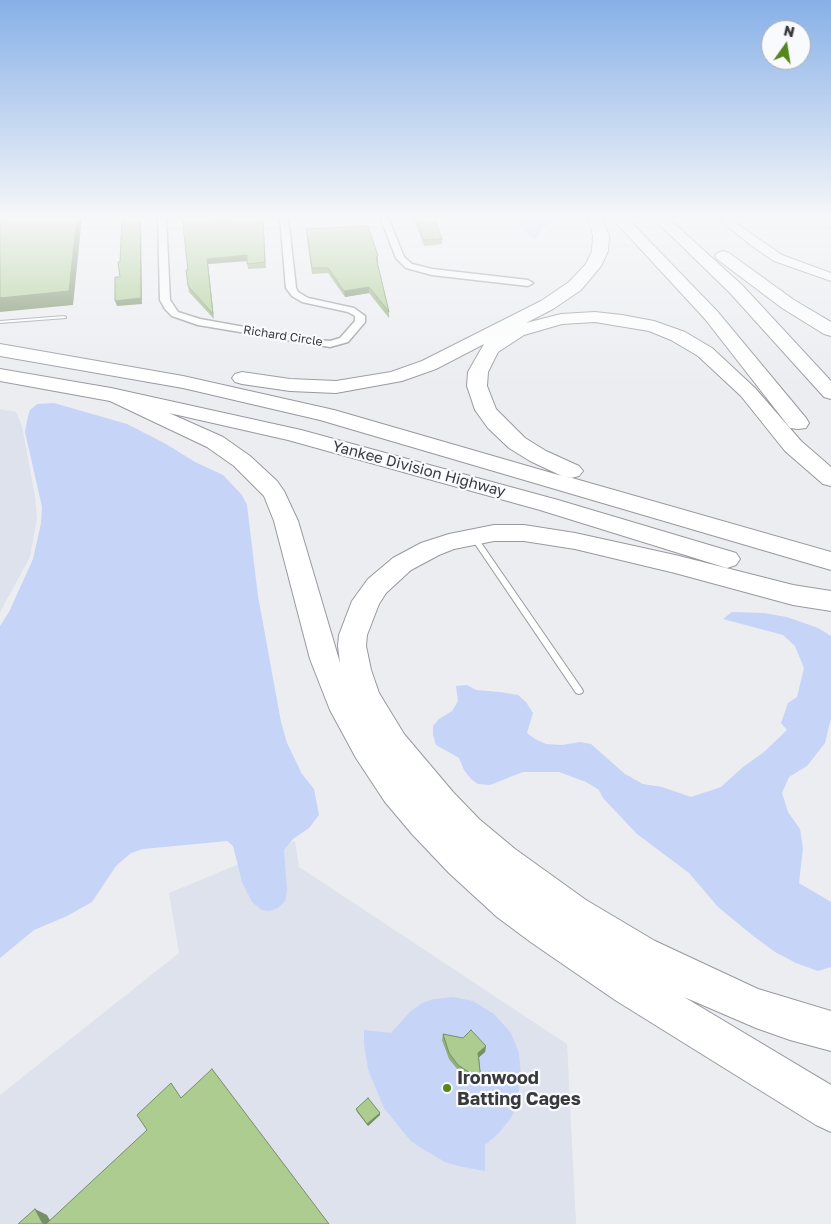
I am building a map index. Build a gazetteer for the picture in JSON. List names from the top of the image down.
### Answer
{
  "streets": {
    "highway": ["Yankee Division Highway"],
    "street": ["Richard Circle"]
  },
  "places": ["Ironwood Batting Cages"],
  "north": "top"
}
